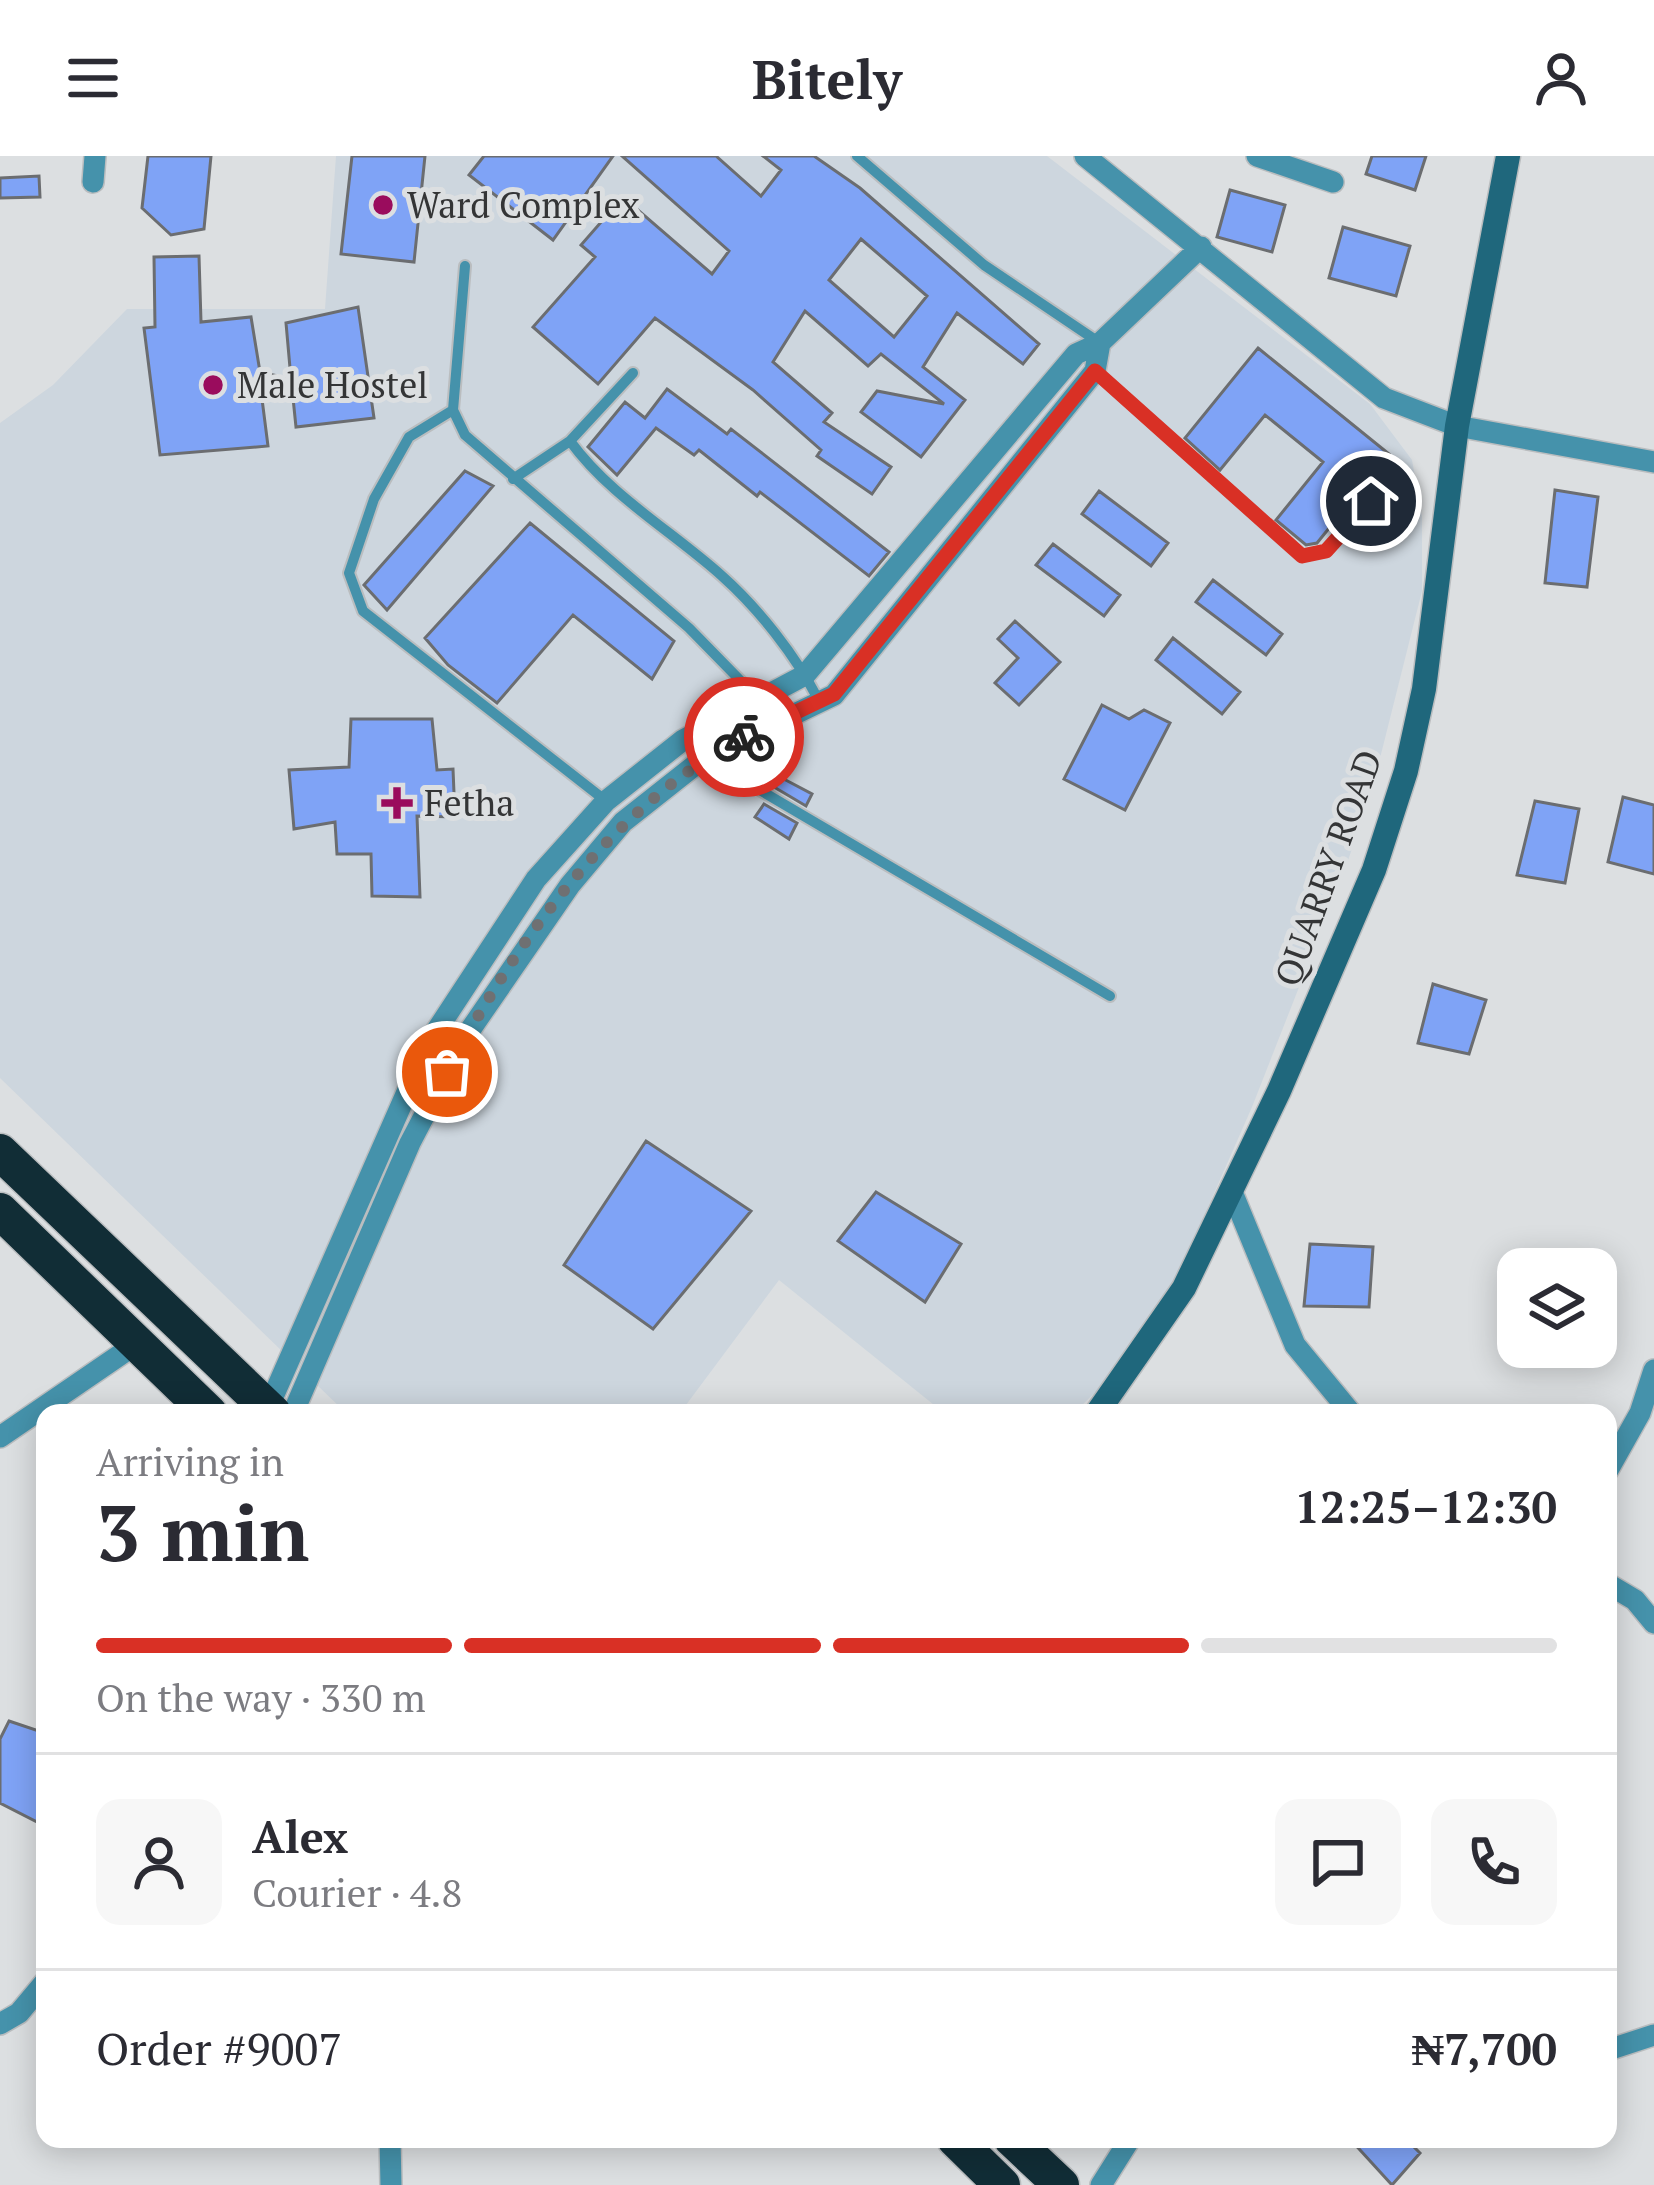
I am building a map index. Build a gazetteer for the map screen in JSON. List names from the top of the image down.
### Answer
{
  "streets": {
    "street": ["QUARRY ROAD"]
  },
  "places": {
    "other": ["Ward Complex", "Male Hostel"],
    "health": ["Fetha"]
  },
  "page": {
    "header": "Bitely",
    "heading": ["3 min", "Arriving in", "12:25–12:30"],
    "panel": [
      "Alex",
      "Courier · 4.8",
      "Order #9007",
      "₦7,700"
    ],
    "bar": "On the way · 330 m"
  }
}
